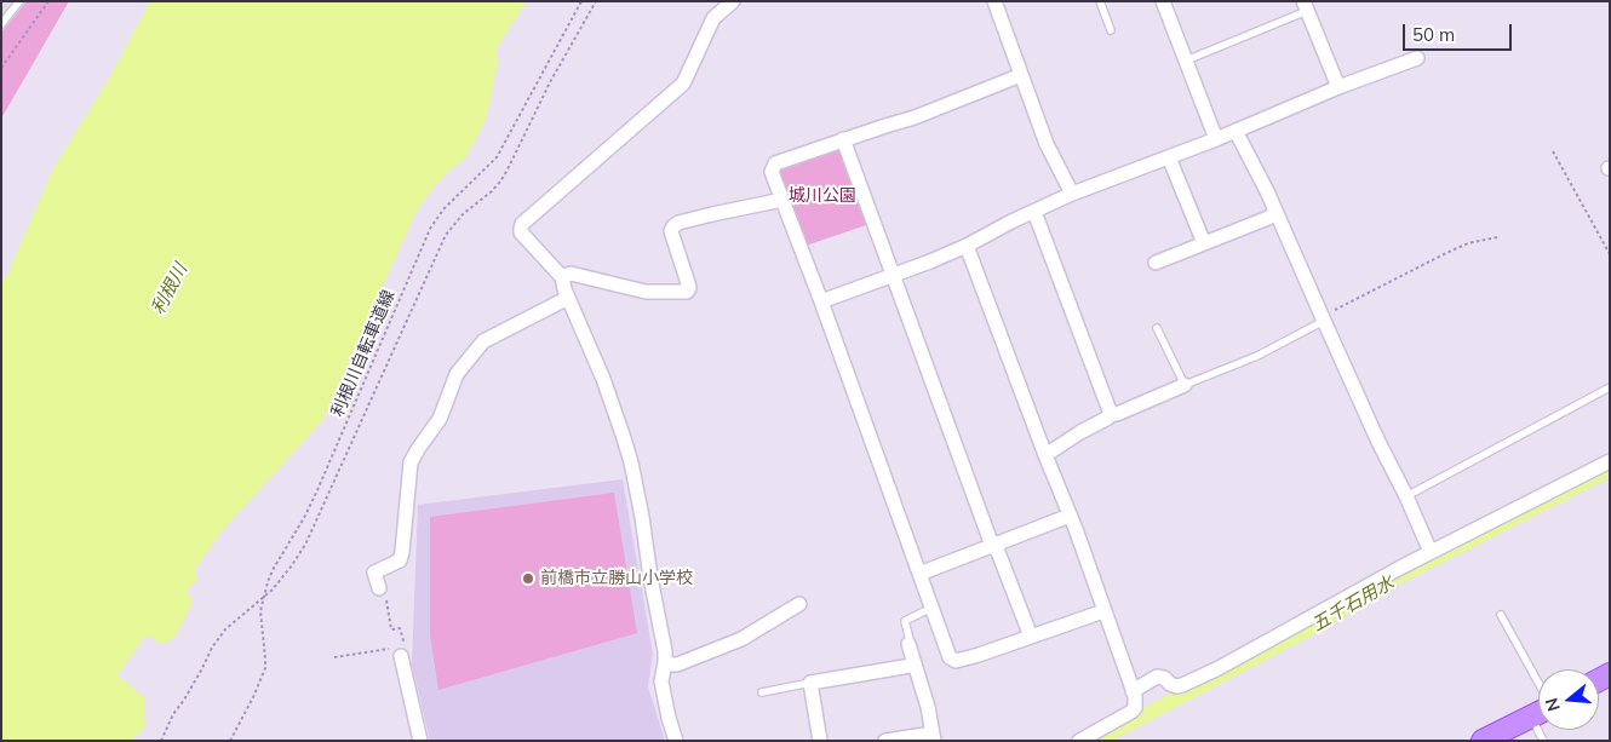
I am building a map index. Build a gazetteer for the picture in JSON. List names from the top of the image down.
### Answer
{
  "streets": {
    "path": ["利根川自転車道線"]
  },
  "water": ["利根川", "五千石用水"],
  "parks": ["城川公園"],
  "places": ["前橋市立勝山小学校"],
  "scale_bar": "50 m",
  "north": "left"
}
